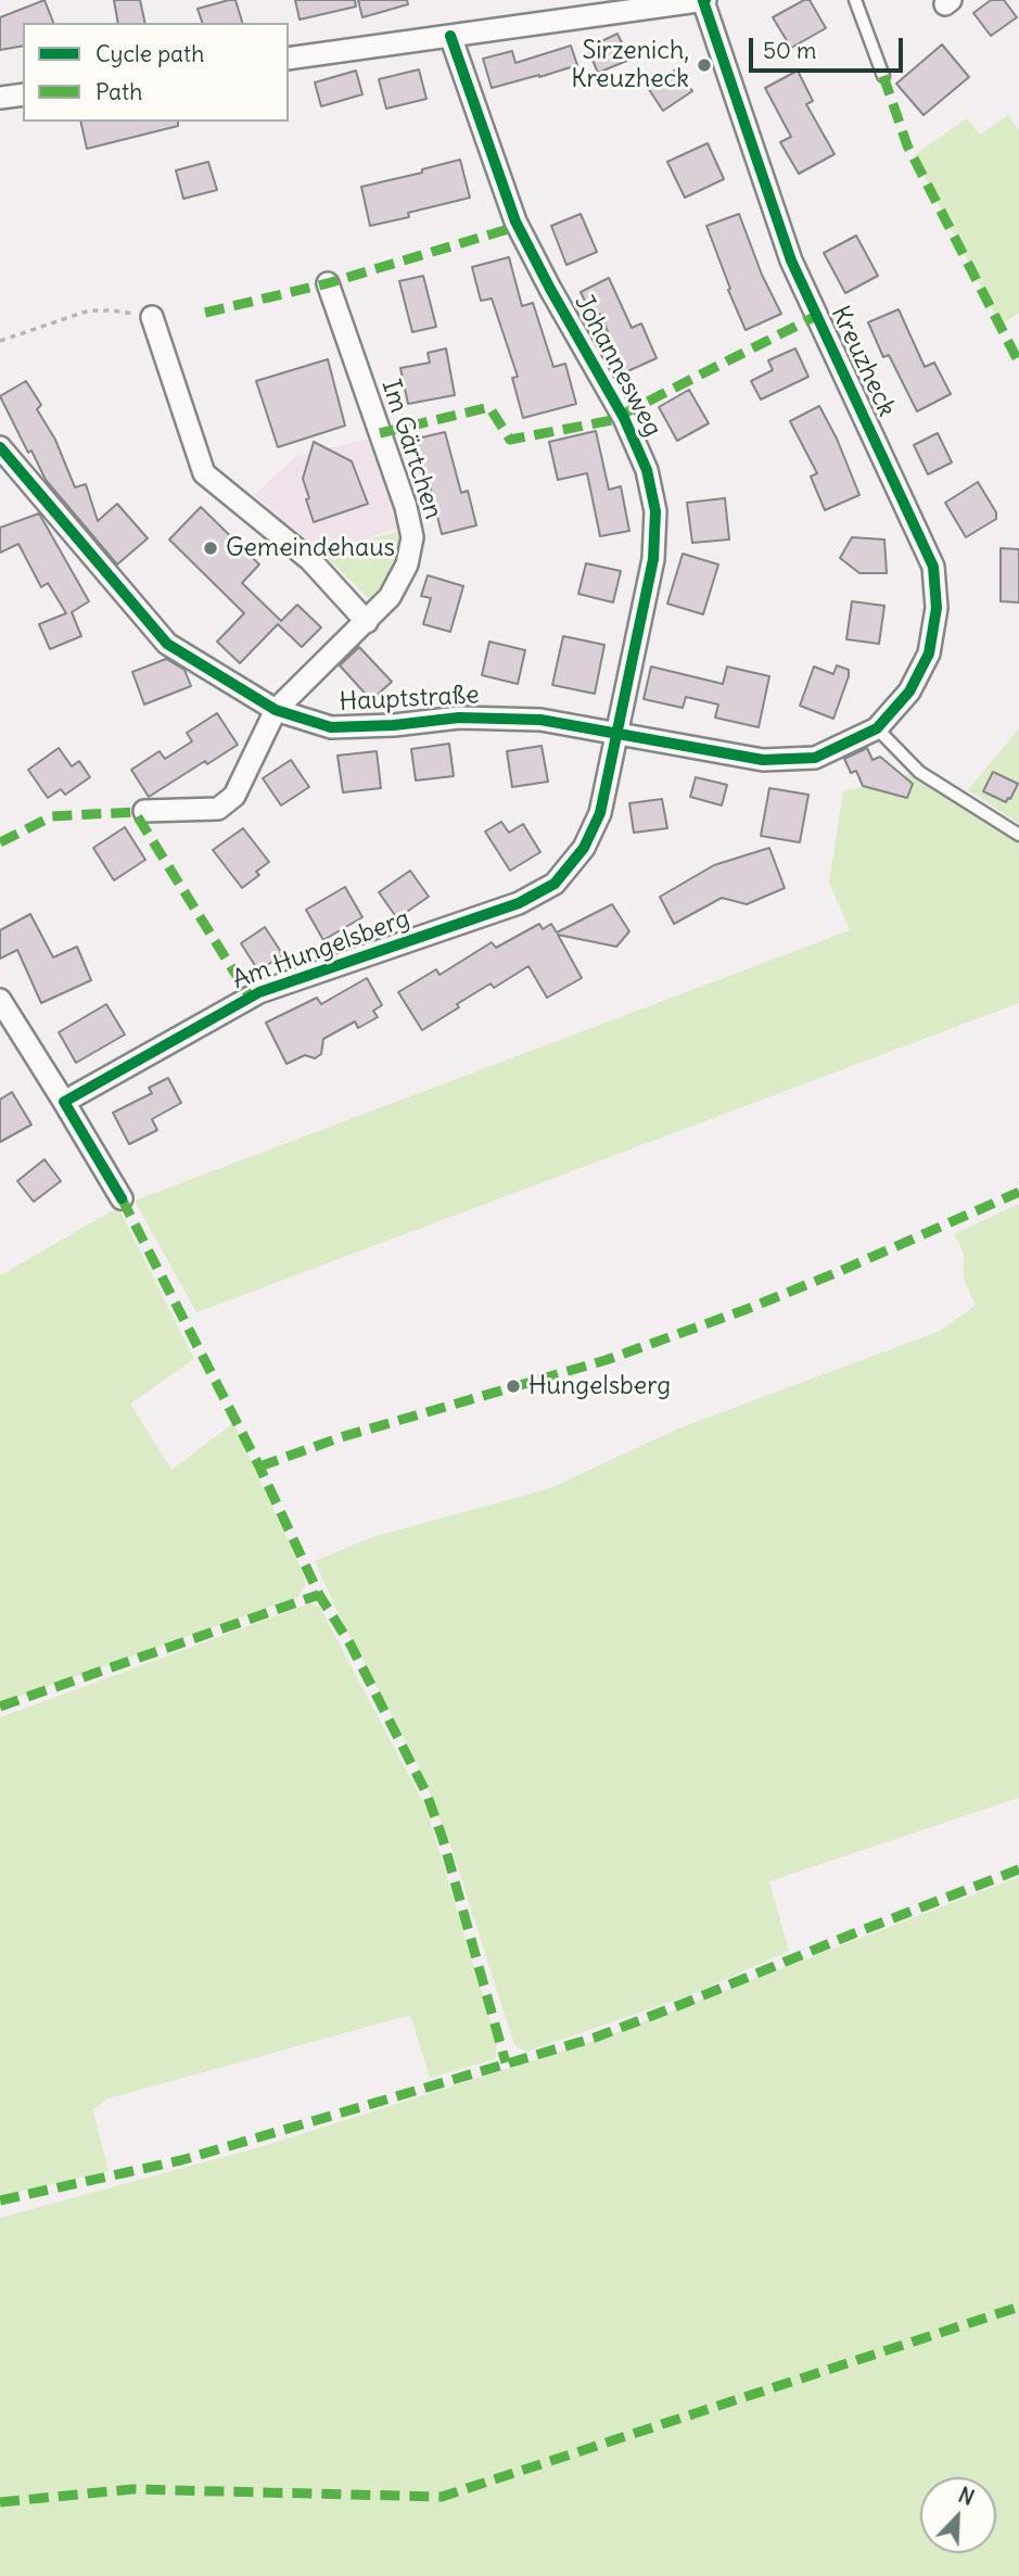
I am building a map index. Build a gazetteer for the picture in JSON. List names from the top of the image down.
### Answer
{
  "streets": {
    "street": [
      "Kreuzheck",
      "Johannesweg",
      "Im Gärtchen",
      "Hauptstraße",
      "Am Hungelsberg"
    ]
  },
  "crossings": [
    ["Kreuzheck", "Hauptstraße"],
    ["Johannesweg", "Hauptstraße"],
    ["Johannesweg", "Am Hungelsberg"],
    ["Im Gärtchen", "Hauptstraße"],
    ["Hauptstraße", "Am Hungelsberg"]
  ],
  "places": ["Sirzenich, Kreuzheck", "Gemeindehaus", "Hungelsberg"],
  "legend": ["Cycle path", "Path"],
  "scale_bar": "50 m",
  "north": "top right"
}
